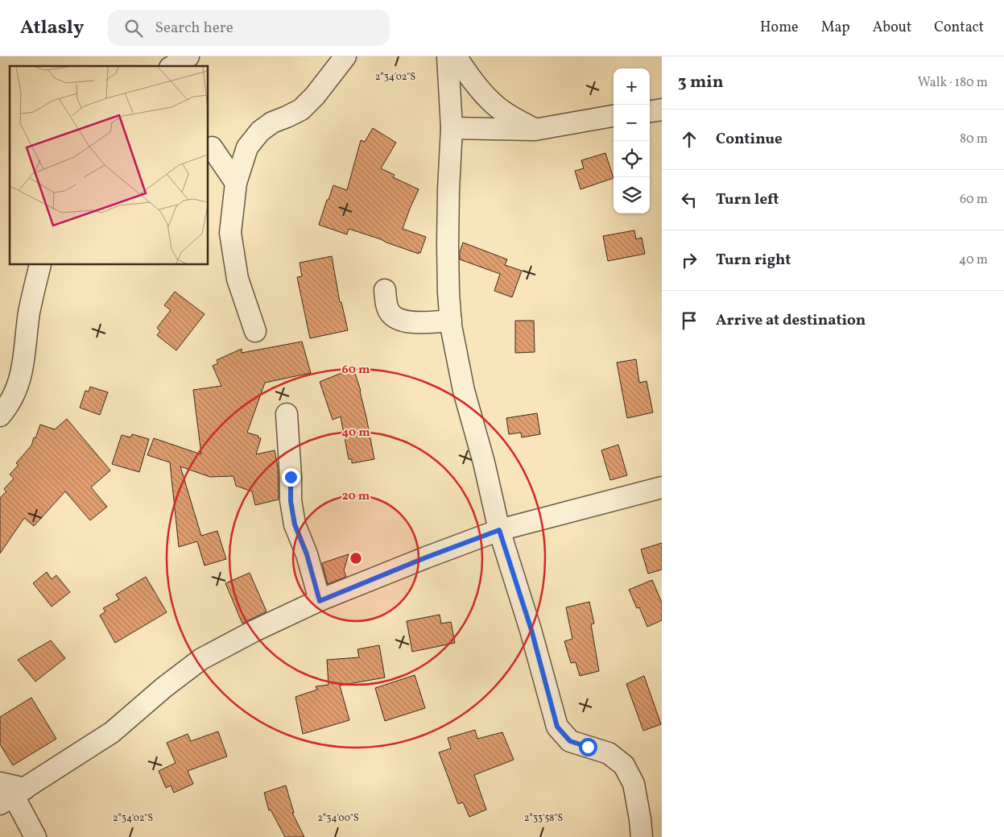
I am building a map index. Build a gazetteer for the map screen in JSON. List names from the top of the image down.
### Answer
{
  "page": {
    "header": "Atlasly",
    "search": "Search here",
    "nav": [
      "Home",
      "Map",
      "About",
      "Contact"
    ],
    "heading": ["3 min", "Walk · 180 m"],
    "map_buttons": ["+", "−"],
    "list": [
      ["Continue", "80 m"],
      ["Turn left", "60 m"],
      ["Turn right", "40 m"],
      "Arrive at destination"
    ]
  },
  "coordinates": ["2°34'02\"S", "2°34'00\"S", "2°33'58\"S"],
  "rings": ["60 m", "40 m", "20 m"]
}
